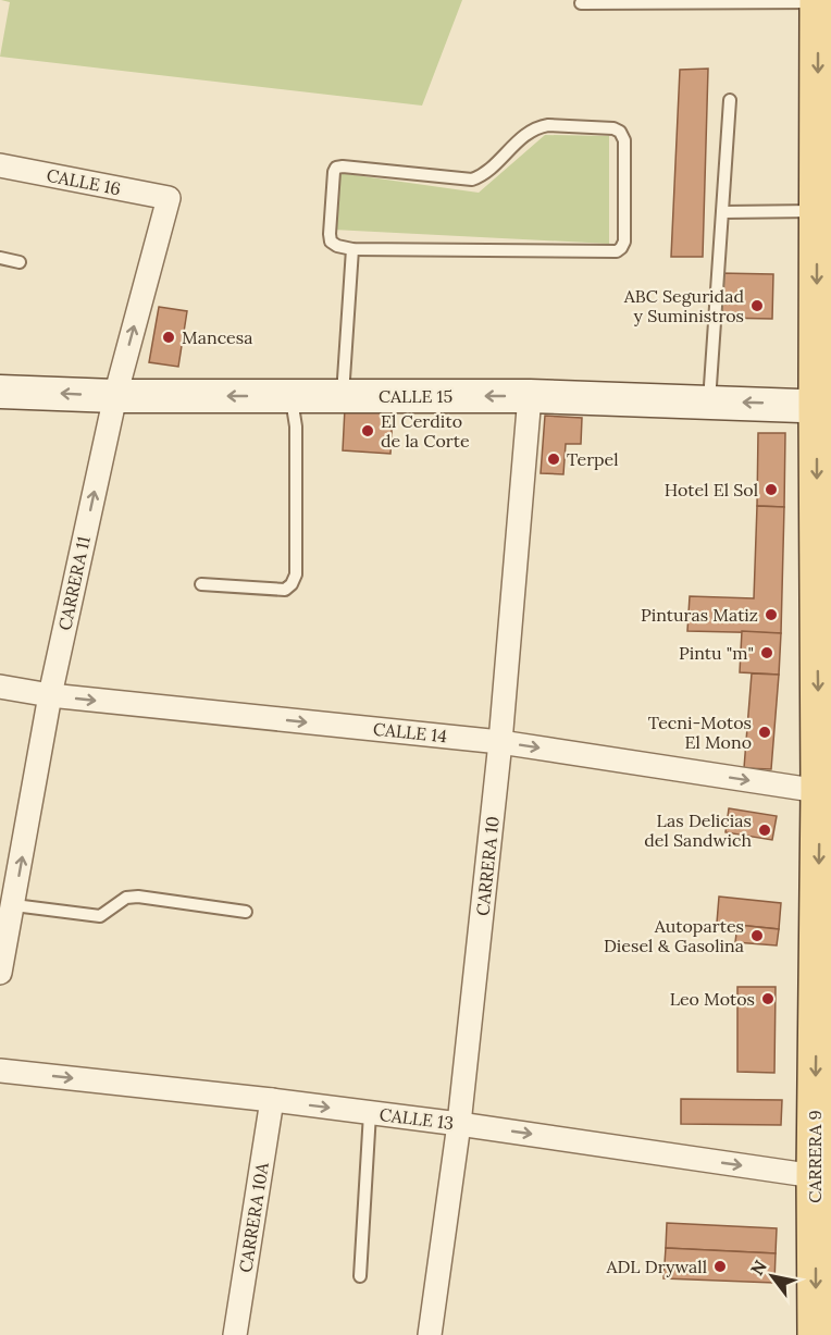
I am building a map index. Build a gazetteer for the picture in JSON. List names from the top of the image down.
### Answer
{
  "streets": {
    "main road": ["CARRERA 9"],
    "street": [
      "CALLE 16",
      "CALLE 15",
      "CARRERA 11",
      "CALLE 14",
      "CARRERA 10",
      "CALLE 13",
      "CARRERA 10A"
    ]
  },
  "crossings": [
    ["CALLE 16", "CARRERA 11"],
    ["CALLE 15", "CARRERA 11"],
    ["CALLE 15", "CARRERA 10"],
    ["CALLE 15", "CARRERA 9"],
    ["CARRERA 11", "CALLE 14"],
    ["CALLE 14", "CARRERA 10"],
    ["CALLE 14", "CARRERA 9"],
    ["CARRERA 10", "CALLE 13"],
    ["CALLE 13", "CARRERA 9"],
    ["CALLE 13", "CARRERA 10A"]
  ],
  "one_way": [
    "CALLE 15",
    "CARRERA 11",
    "CALLE 14",
    "CALLE 13",
    "CARRERA 9"
  ],
  "places": [
    "ABC Seguridad y Suministros",
    "Mancesa",
    "El Cerdito de la Corte",
    "Terpel",
    "Hotel El Sol",
    "Pinturas Matiz",
    "Pintu \"m\"",
    "Tecni-Motos El Mono",
    "Las Delicias del Sandwich",
    "Autopartes Diesel & Gasolina",
    "Leo Motos",
    "ADL Drywall"
  ],
  "north": "top left"
}
